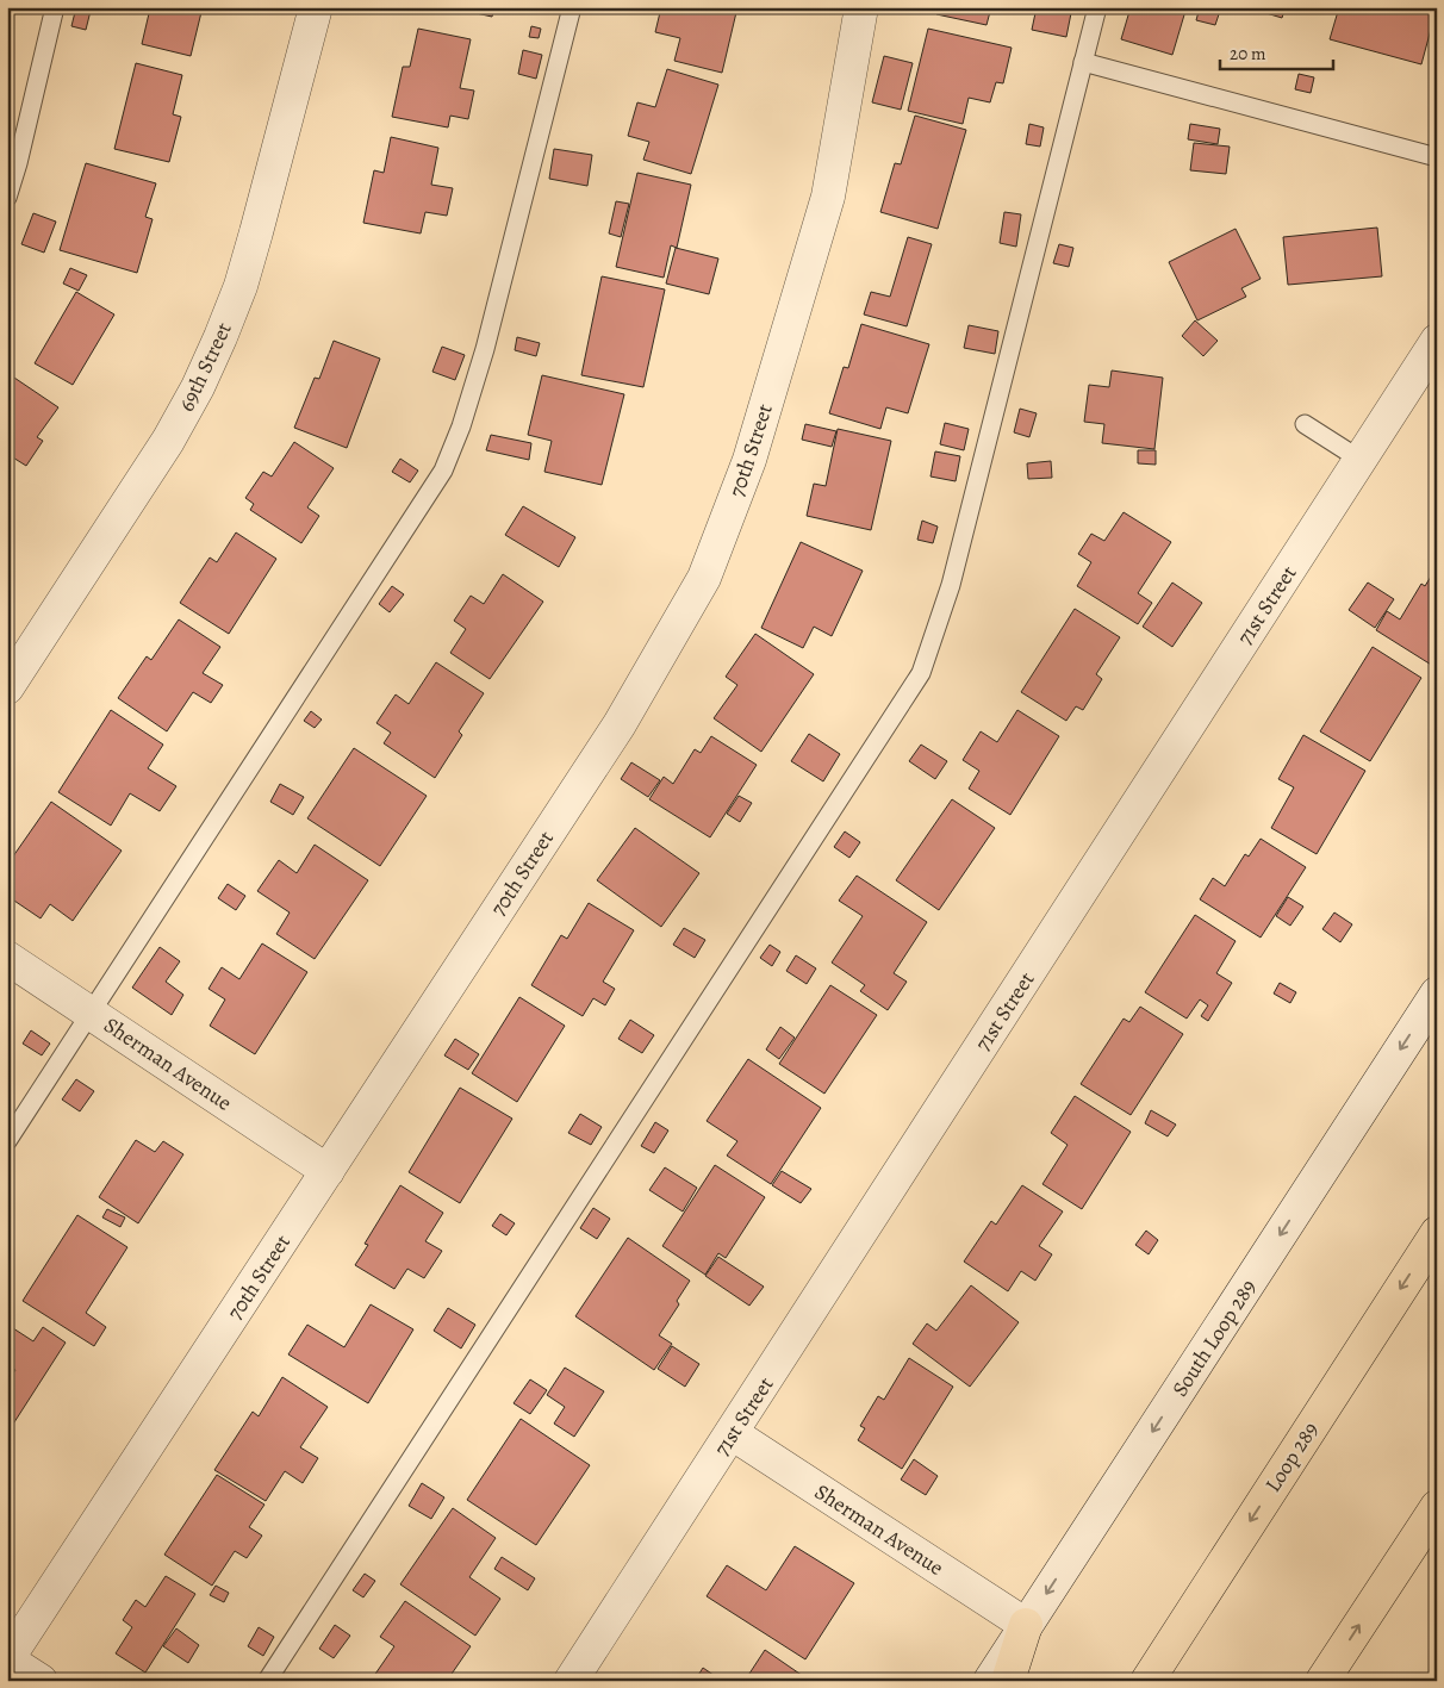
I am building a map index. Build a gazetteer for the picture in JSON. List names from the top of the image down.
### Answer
{
  "streets": {
    "highway": ["Loop 289"],
    "street": [
      "69th Street",
      "70th Street",
      "71st Street",
      "Sherman Avenue",
      "South Loop 289"
    ]
  },
  "crossings": [
    ["70th Street", "Sherman Avenue"],
    ["71st Street", "Sherman Avenue"],
    ["Sherman Avenue", "South Loop 289"]
  ],
  "one_way": ["South Loop 289"],
  "scale_bar": "20 m"
}
